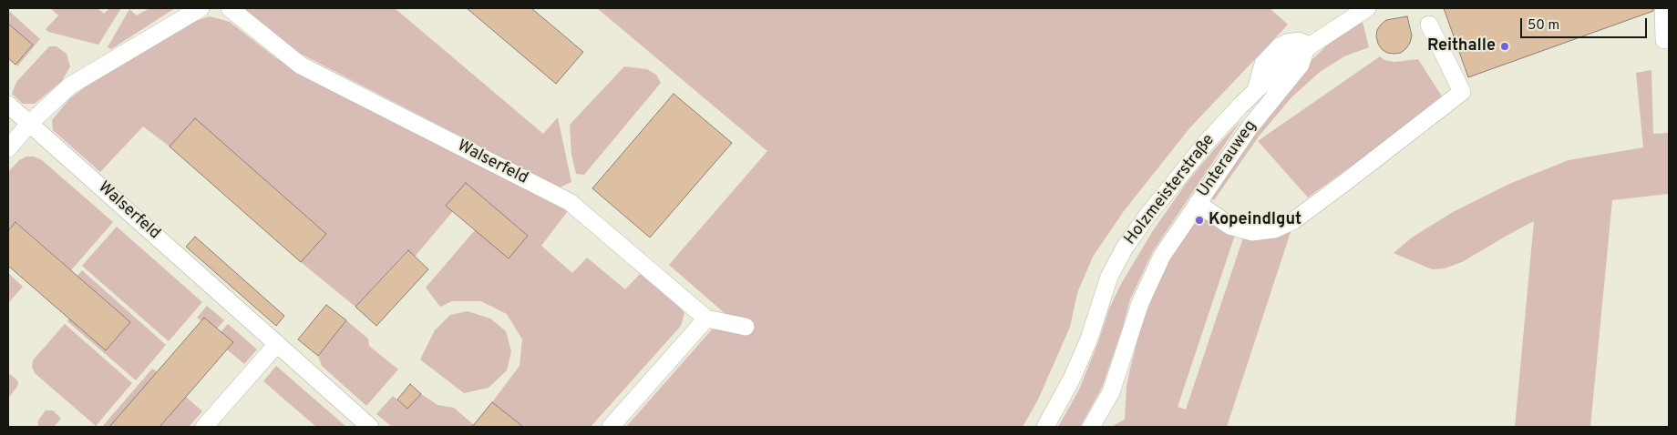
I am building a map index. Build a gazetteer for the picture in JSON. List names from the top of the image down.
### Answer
{
  "streets": {
    "street": ["Unterauweg", "Walserfeld", "Holzmeisterstraße"]
  },
  "crossings": [
    ["Unterauweg", "Holzmeisterstraße"]
  ],
  "places": ["Reithalle", "Kopeindlgut"],
  "scale_bar": "50 m"
}
